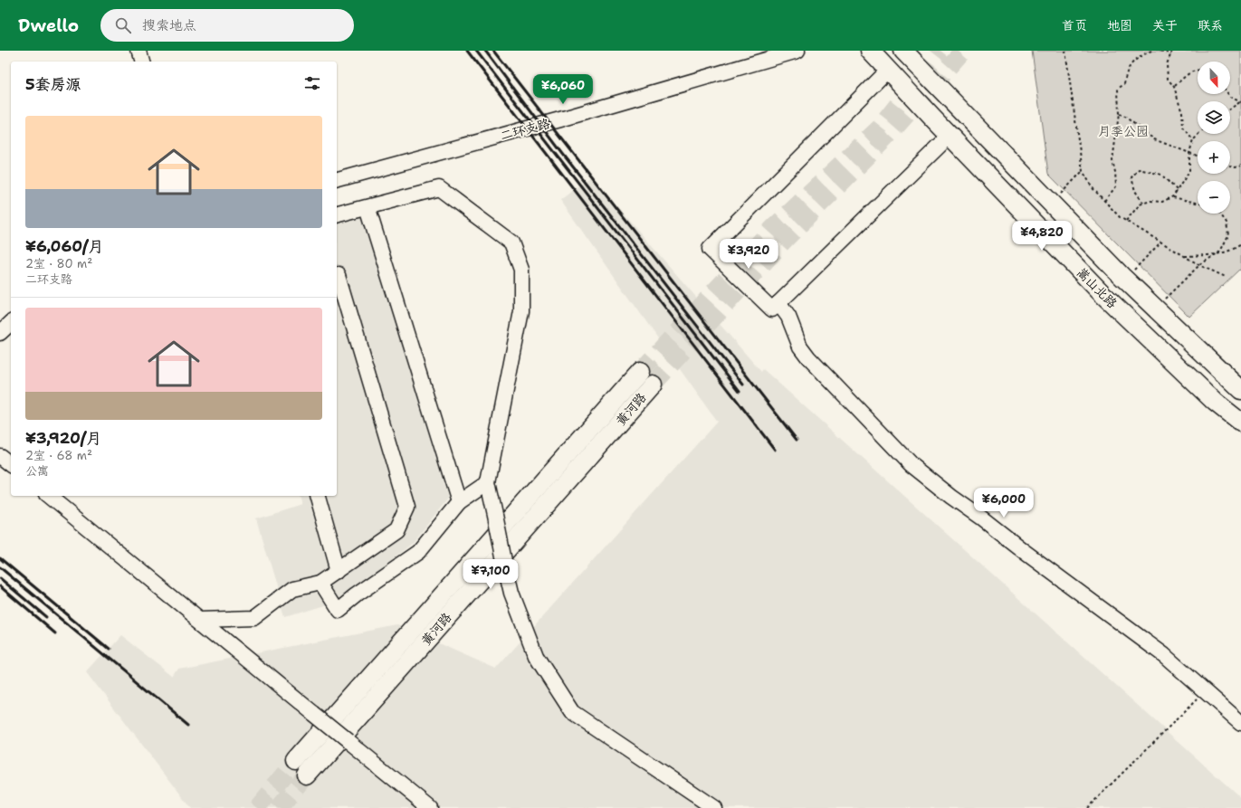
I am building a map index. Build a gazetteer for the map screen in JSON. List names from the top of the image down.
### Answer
{
  "streets": {
    "main road": ["嵩山北路", "黄河路"],
    "street": ["二环支路"]
  },
  "parks": ["月季公园"],
  "north": "bottom",
  "page": {
    "header": "Dwello",
    "search": "搜索地点",
    "nav": [
      "首页",
      "地图",
      "关于",
      "联系"
    ],
    "map_buttons": ["+", "−"],
    "heading": "5套房源",
    "price": [
      "¥6,060",
      "¥4,820",
      "¥3,920",
      "¥6,000",
      "¥7,100"
    ],
    "list": [
      {
        "name": "¥6,060/月",
        "note": "2室 · 80 m² · 二环支路"
      },
      {
        "name": "¥3,920/月",
        "note": "2室 · 68 m² · 公寓"
      }
    ]
  }
}
